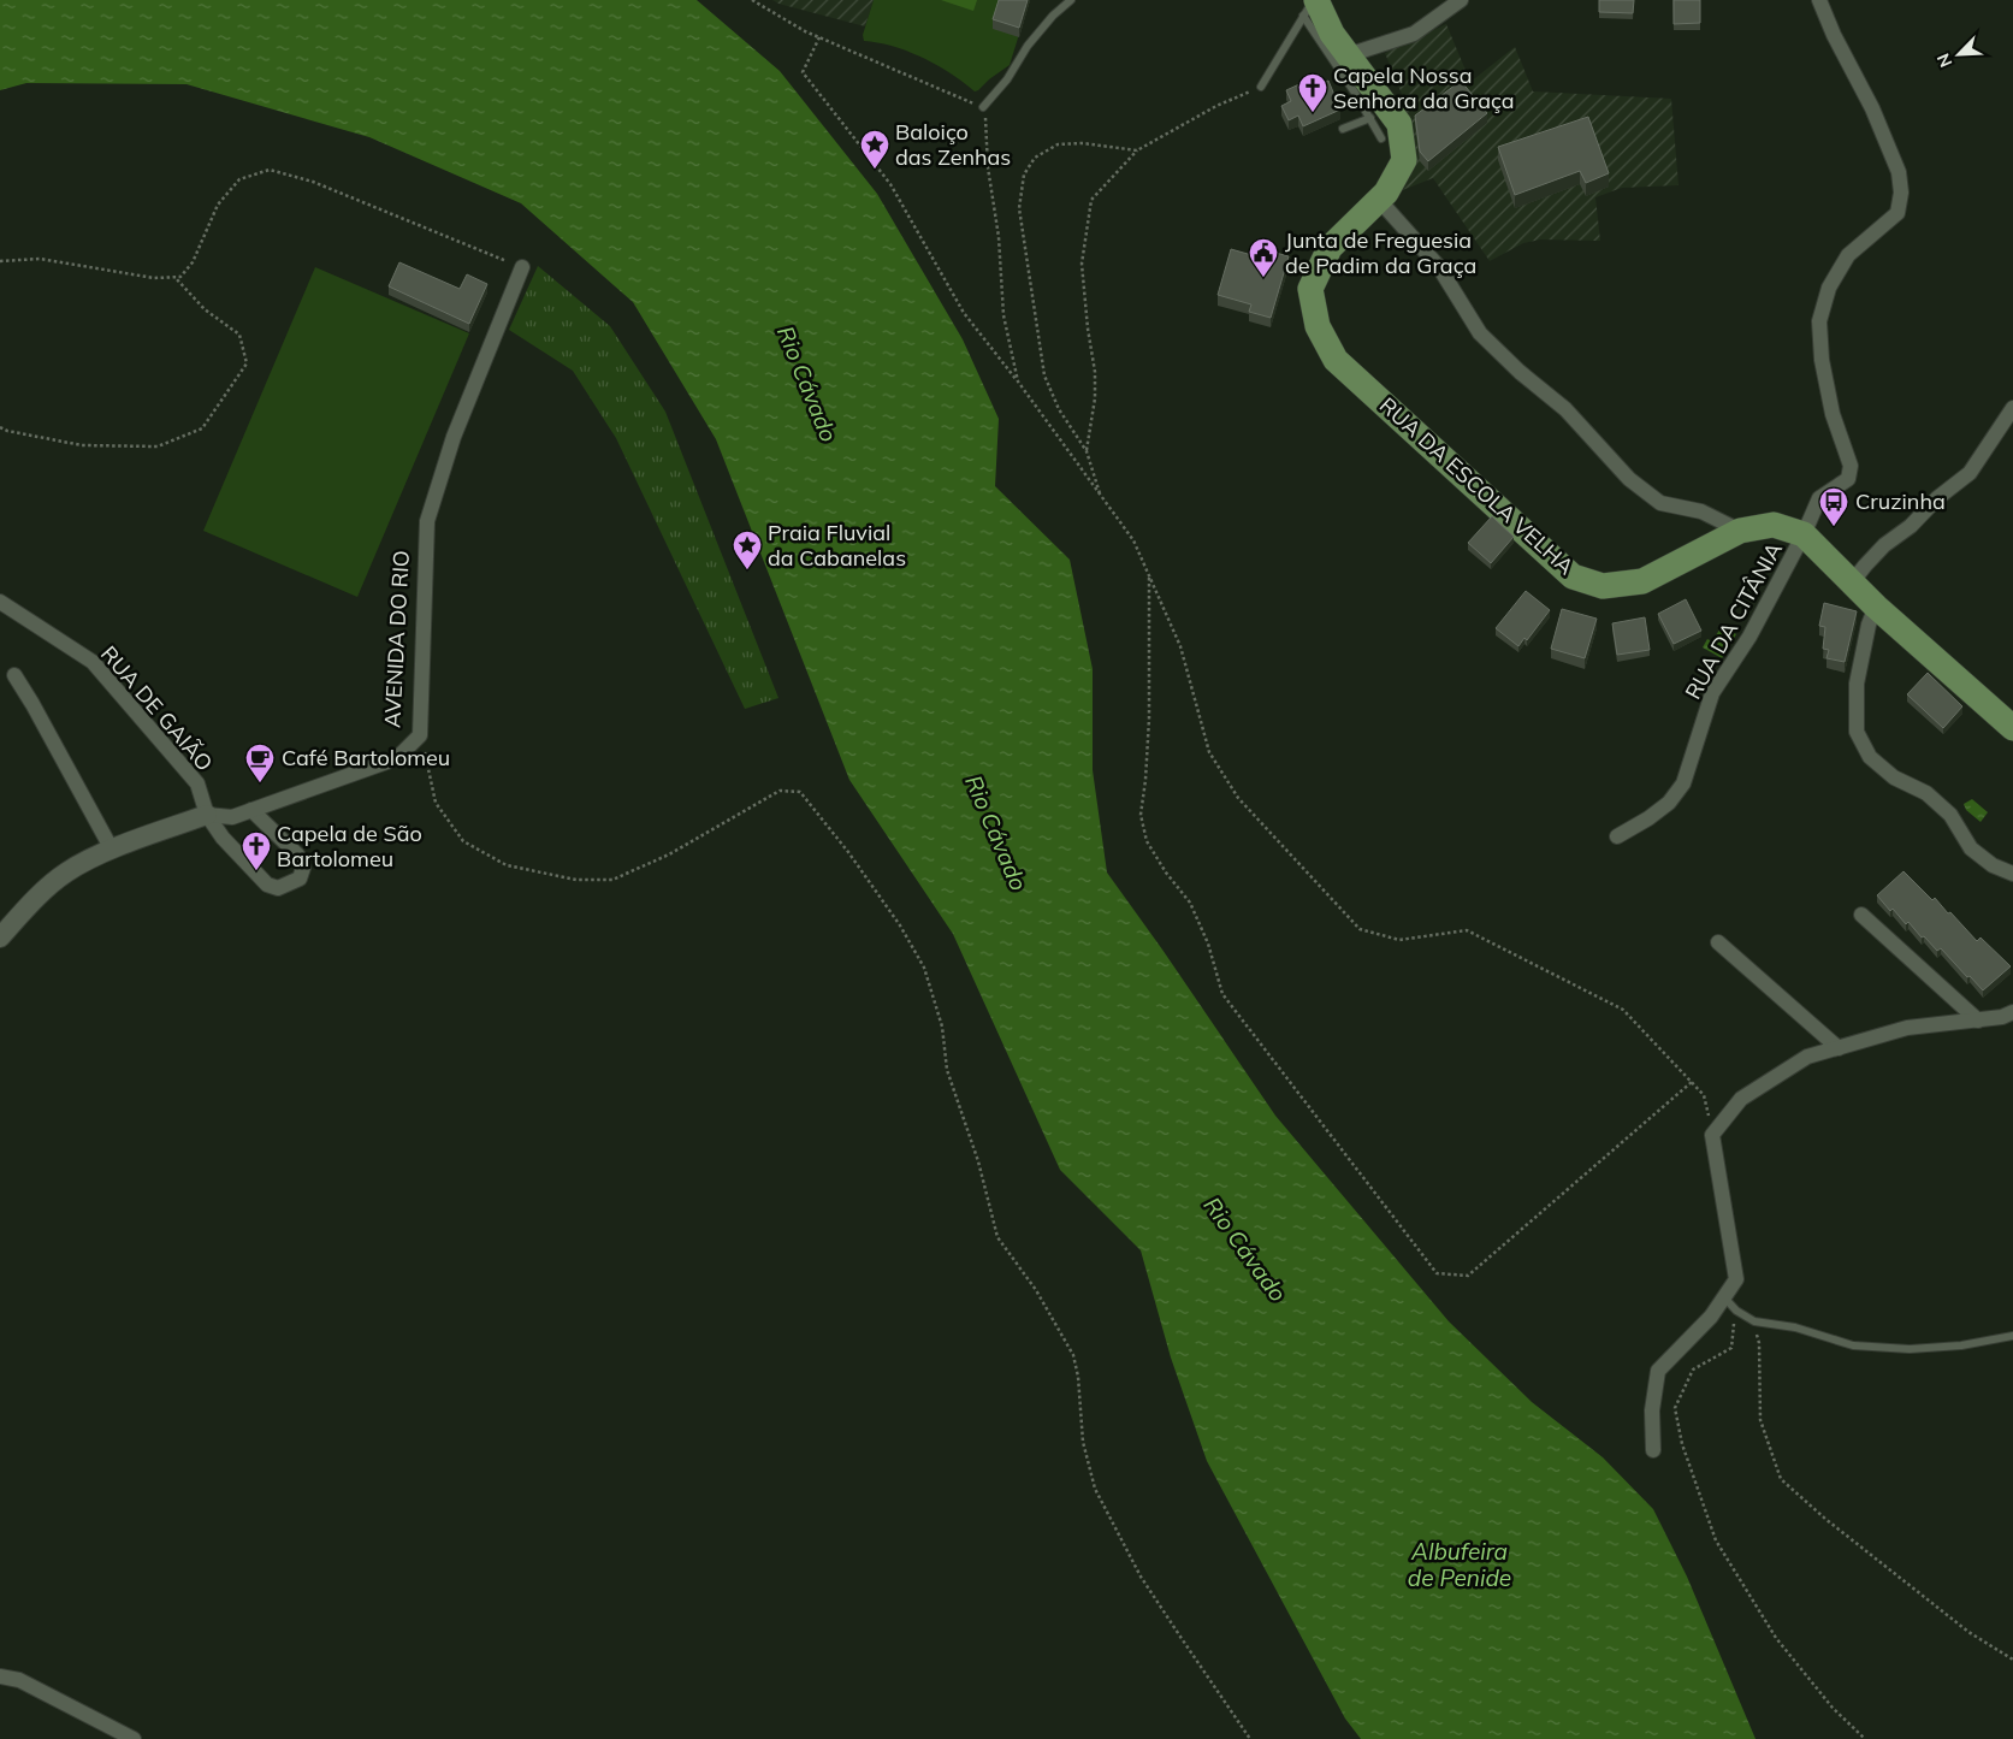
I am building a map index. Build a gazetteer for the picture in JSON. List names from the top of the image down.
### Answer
{
  "streets": {
    "main road": ["RUA DA ESCOLA VELHA"],
    "street": ["RUA DA CITÂNIA", "AVENIDA DO RIO", "RUA DE GAIÃO"]
  },
  "crossings": [
    ["RUA DA ESCOLA VELHA", "RUA DA CITÂNIA"],
    ["AVENIDA DO RIO", "RUA DE GAIÃO"]
  ],
  "water": ["Rio Cávado", "Albufeira de Penide"],
  "places": {
    "church": ["Capela Nossa Senhora da Graça", "Capela de São Bartolomeu"],
    "place": ["Baloiço das Zenhas", "Praia Fluvial da Cabanelas"],
    "public building": ["Junta de Freguesia de Padim da Graça"],
    "bus stop": ["Cruzinha"],
    "cafe": ["Café Bartolomeu"]
  },
  "north": "bottom left"
}
